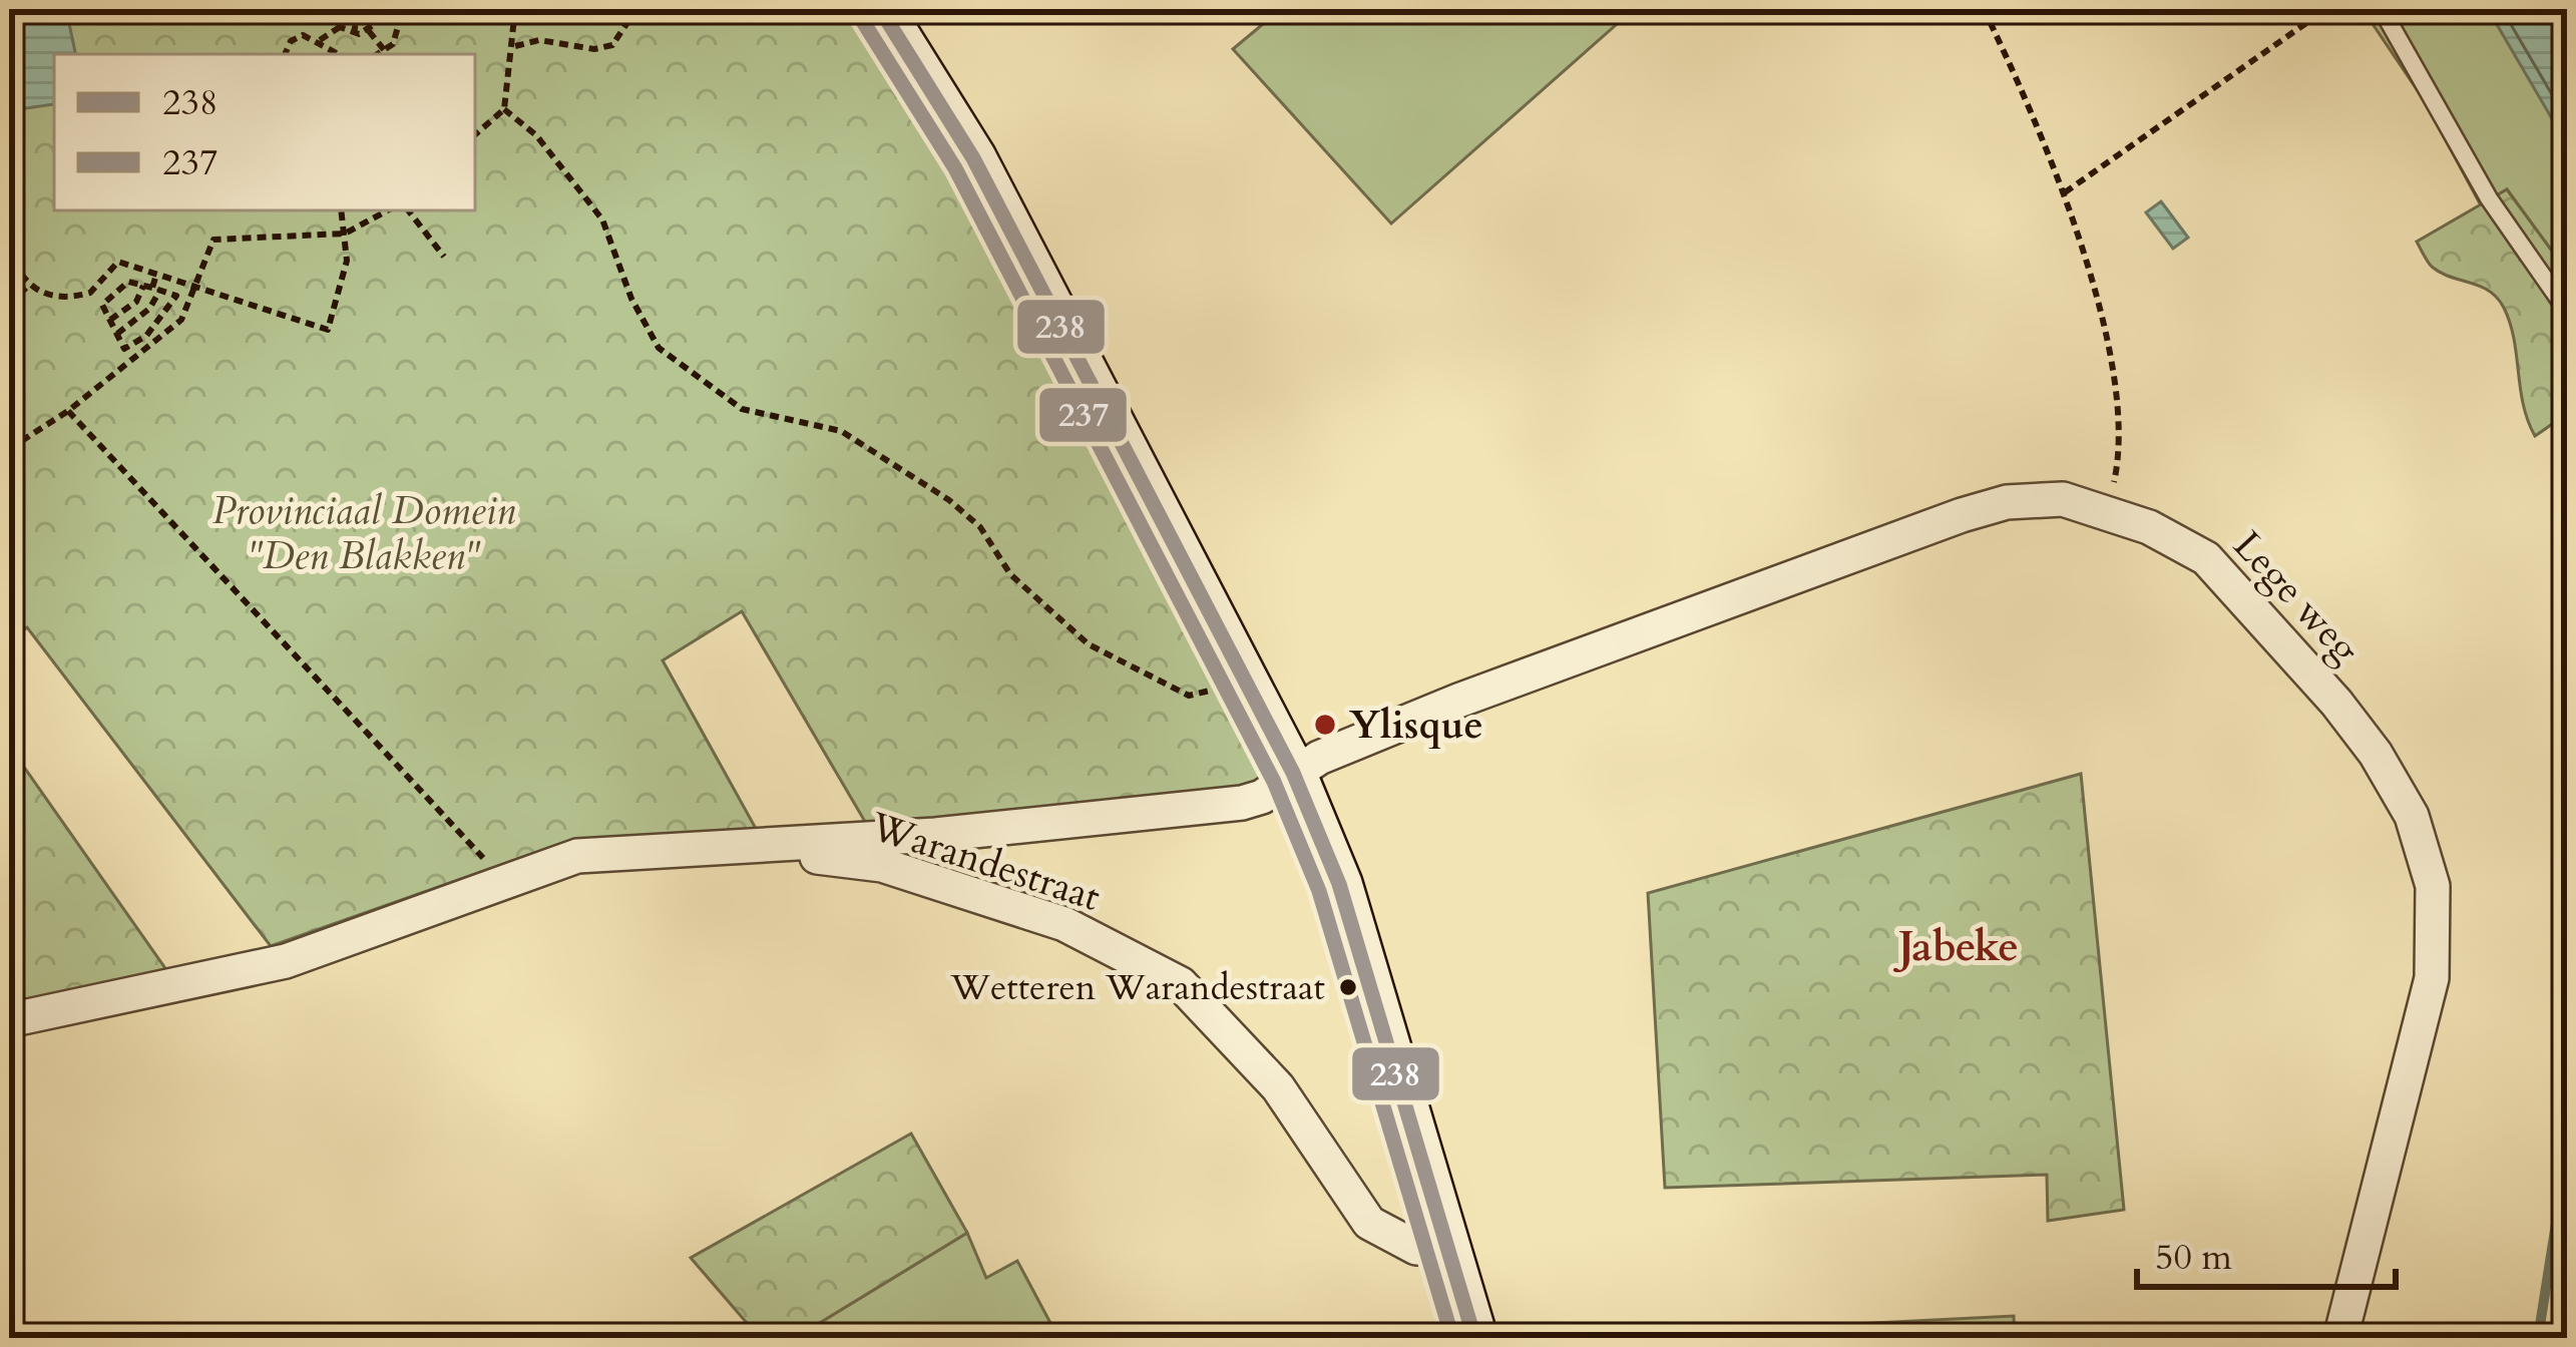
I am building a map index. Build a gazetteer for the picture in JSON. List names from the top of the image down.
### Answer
{
  "streets": {
    "street": ["Lege weg", "Warandestraat"]
  },
  "crossings": [
    ["Lege weg", "Warandestraat"]
  ],
  "districts": ["Jabeke"],
  "parks": ["Provinciaal Domein \"Den Blakken\""],
  "places": ["Ylisque", "Wetteren Warandestraat"],
  "lines": ["transit line 238", "transit line 237"],
  "legend": ["238", "237"],
  "scale_bar": "50 m"
}
